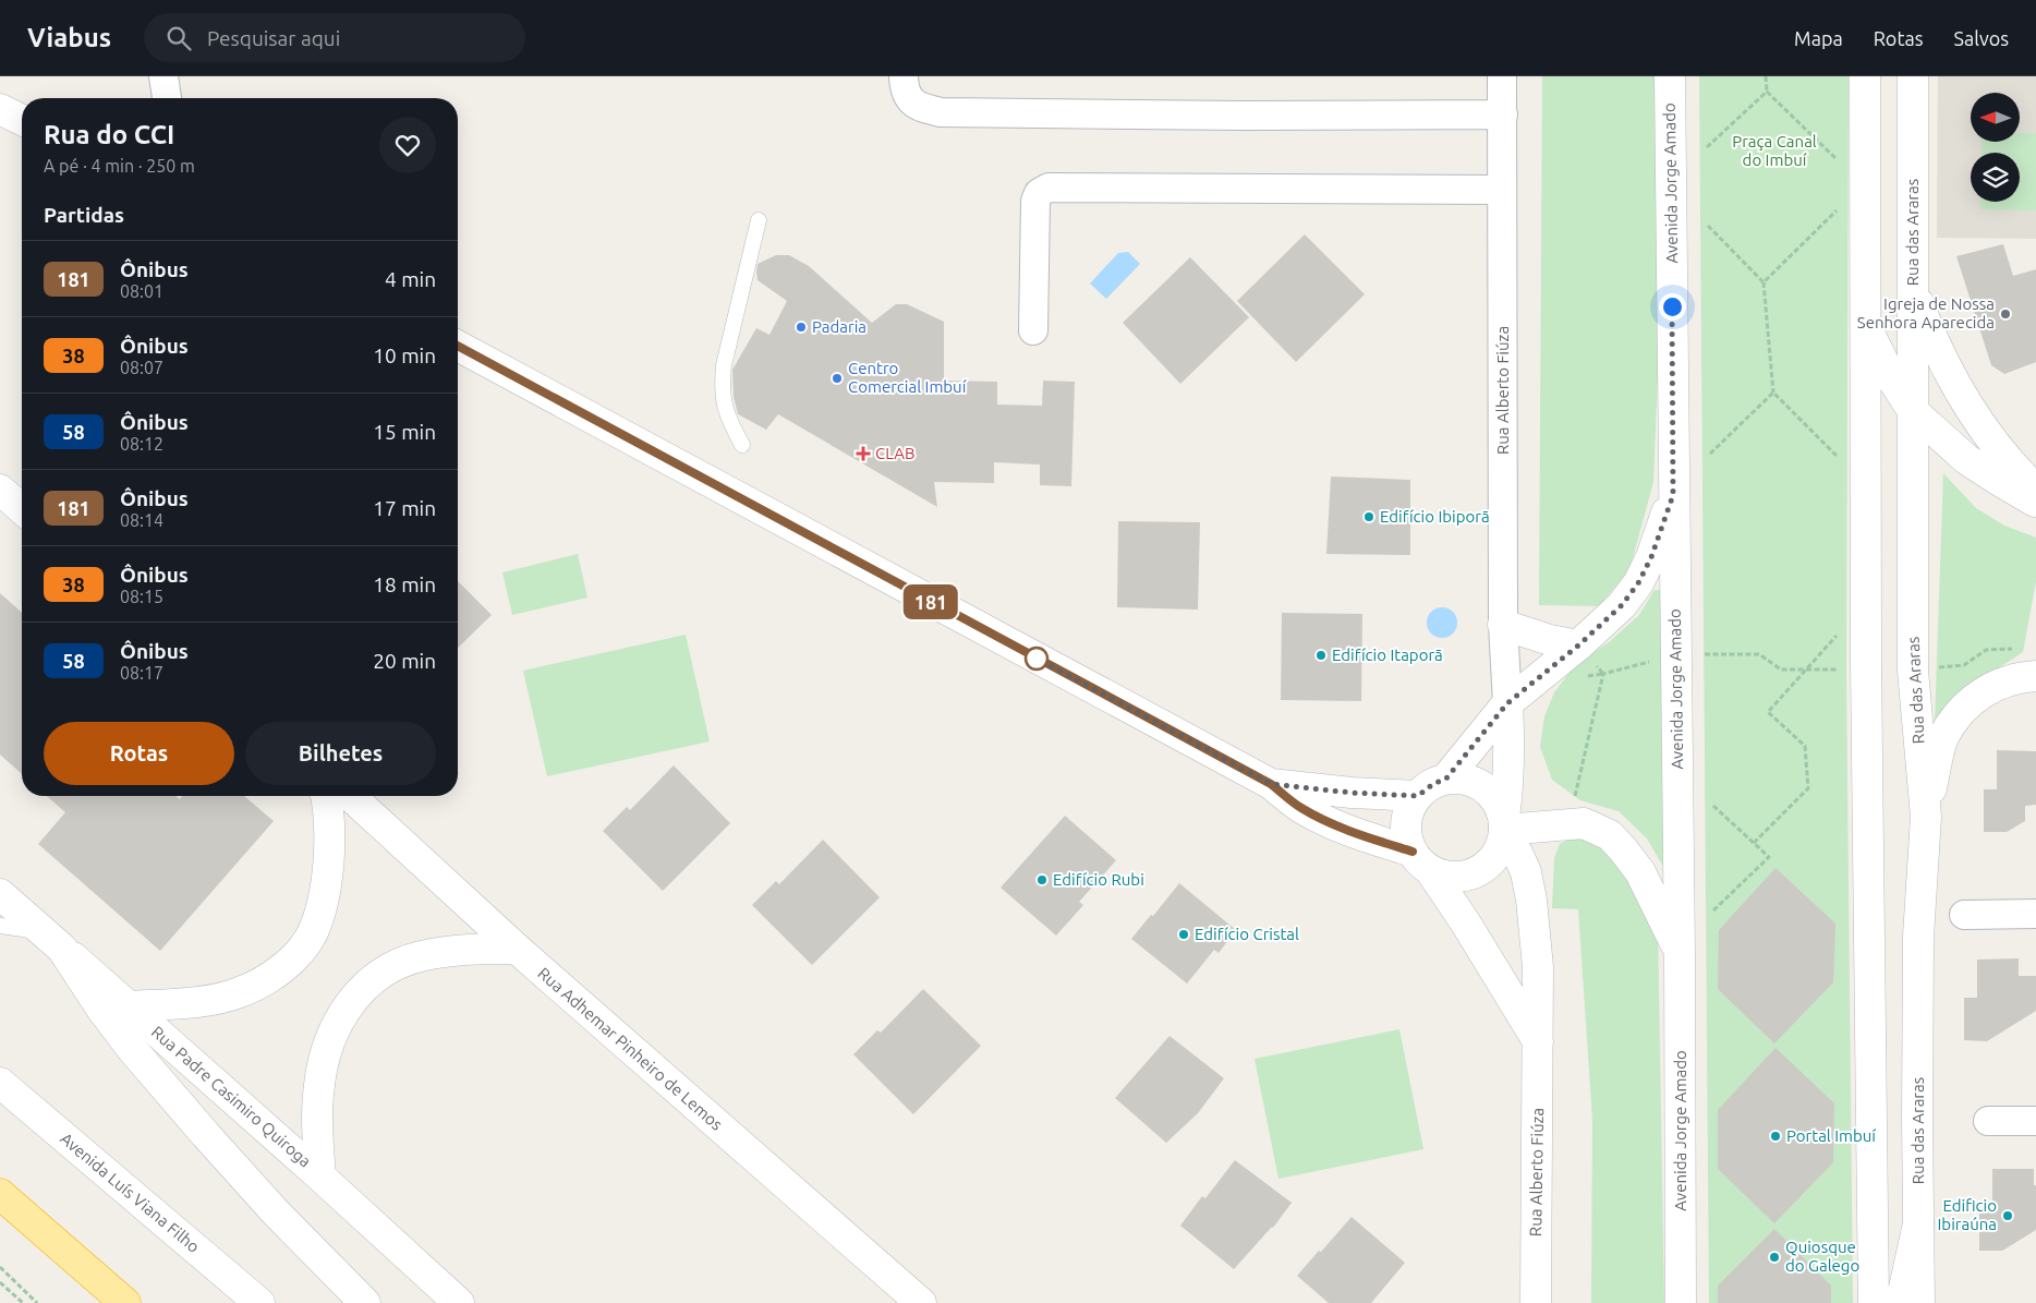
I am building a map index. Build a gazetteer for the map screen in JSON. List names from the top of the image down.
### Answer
{
  "streets": {
    "street": [
      "Avenida Jorge Amado",
      "Rua das Araras",
      "Rua Alberto Fiúza",
      "Rua Adhemar Pinheiro de Lemos",
      "Rua Padre Casimiro Quiroga",
      "Avenida Luís Viana Filho"
    ]
  },
  "parks": ["Praça Canal do Imbuí"],
  "places": {
    "other": [
      "Igreja de Nossa Senhora Aparecida",
      "Padaria",
      "Centro Comercial Imbuí",
      "Edifício Ibiporã",
      "Edifício Itaporã",
      "Edifício Rubi",
      "Edifício Cristal",
      "Portal Imbuí",
      "Edificio Ibiraúna",
      "Quiosque do Galego"
    ],
    "health": ["CLAB"]
  },
  "lines": ["bus line 181"],
  "north": "left",
  "page": {
    "header": "Viabus",
    "search": "Pesquisar aqui",
    "nav": ["Mapa", "Rotas", "Salvos"],
    "on_map": "181",
    "heading": [
      ["Rua do CCI", "A pé · 4 min · 250 m"],
      "Partidas"
    ],
    "list": [
      {
        "mark": "181",
        "name": "Ônibus",
        "note": "08:01",
        "value": "4 min"
      },
      {
        "mark": "38",
        "name": "Ônibus",
        "note": "08:07",
        "value": "10 min"
      },
      {
        "mark": "58",
        "name": "Ônibus",
        "note": "08:12",
        "value": "15 min"
      },
      {
        "mark": "181",
        "name": "Ônibus",
        "note": "08:14",
        "value": "17 min"
      },
      {
        "mark": "38",
        "name": "Ônibus",
        "note": "08:15",
        "value": "18 min"
      },
      {
        "mark": "58",
        "name": "Ônibus",
        "note": "08:17",
        "value": "20 min"
      }
    ],
    "buttons": ["Rotas", "Bilhetes"]
  }
}
